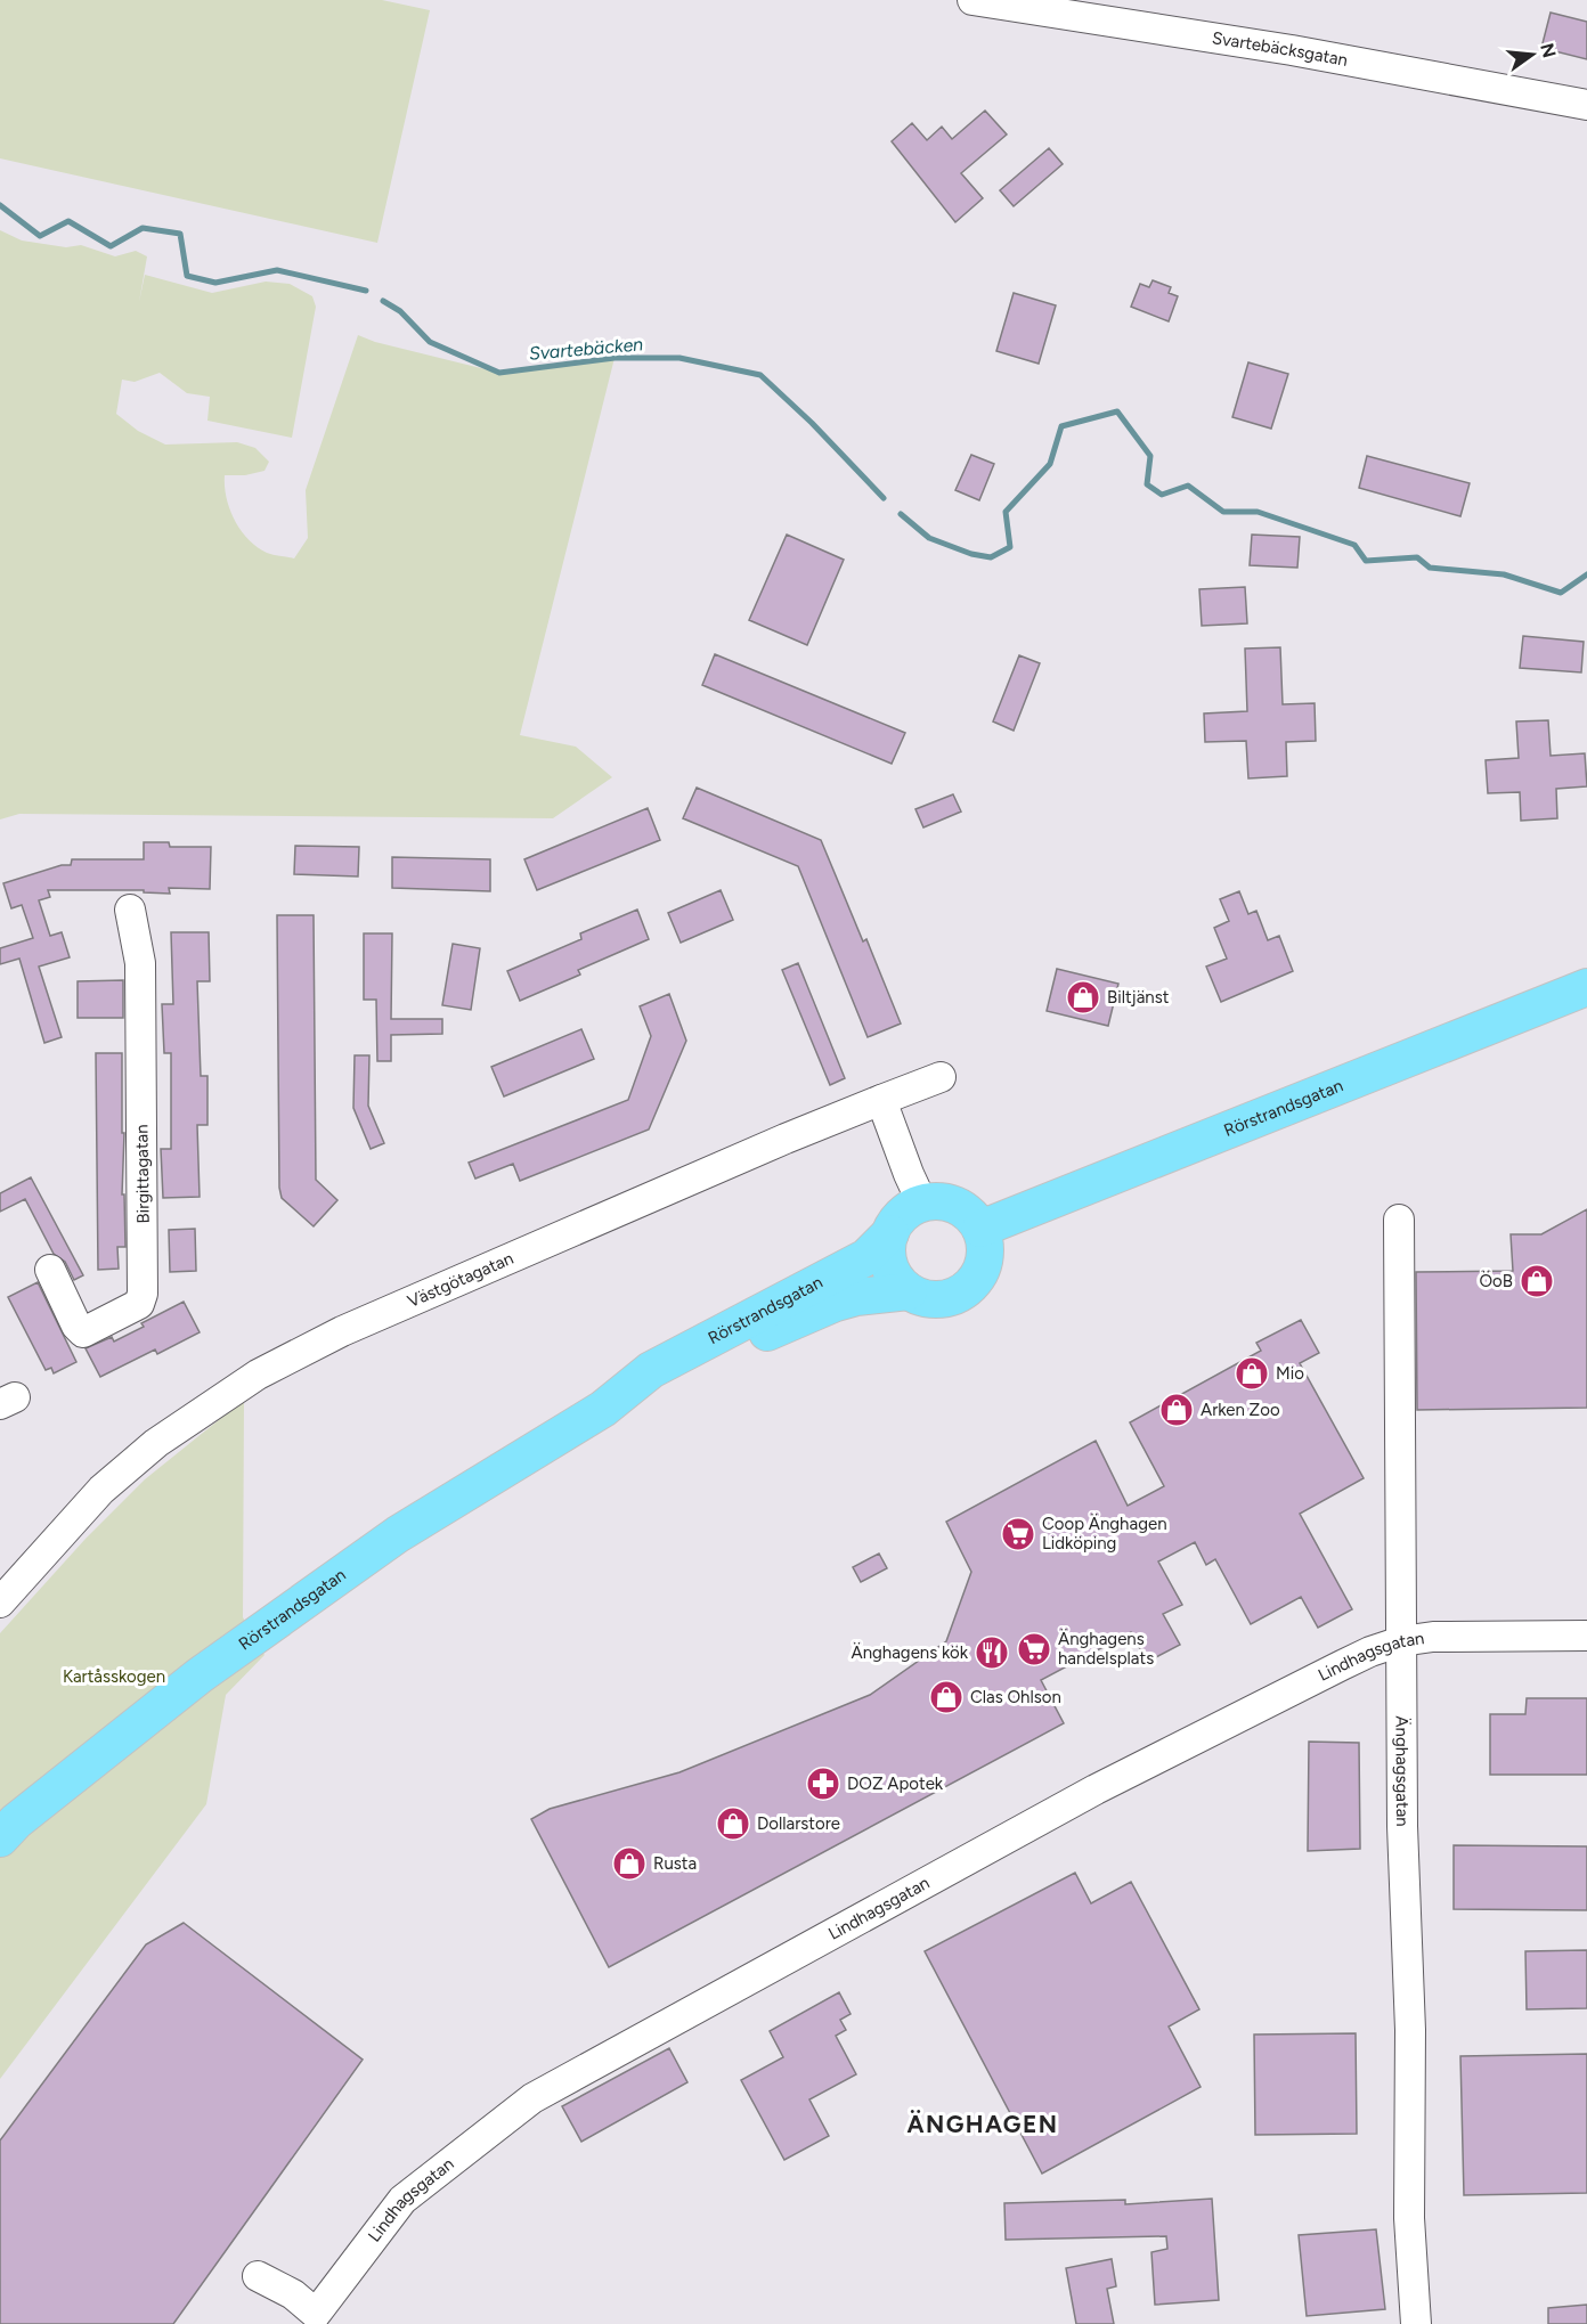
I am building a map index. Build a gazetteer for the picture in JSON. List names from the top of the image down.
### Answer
{
  "streets": {
    "main road": ["Rörstrandsgatan"],
    "street": [
      "Svartebäcksgatan",
      "Birgittagatan",
      "Västgötagatan",
      "Lindhagsgatan",
      "Änghagsgatan"
    ]
  },
  "crossings": [
    ["Lindhagsgatan", "Änghagsgatan"]
  ],
  "districts": ["ÄNGHAGEN"],
  "water": ["Svartebäcken"],
  "parks": ["Kartåsskogen"],
  "places": {
    "shop": [
      "Biltjänst",
      "ÖoB",
      "Mio",
      "Arken Zoo",
      "Clas Ohlson",
      "Dollarstore",
      "Rusta"
    ],
    "supermarket": ["Coop Änghagen Lidköping", "Änghagens handelsplats"],
    "restaurant": ["Änghagens kök"],
    "pharmacy": ["DOZ Apotek"]
  },
  "north": "right"
}
